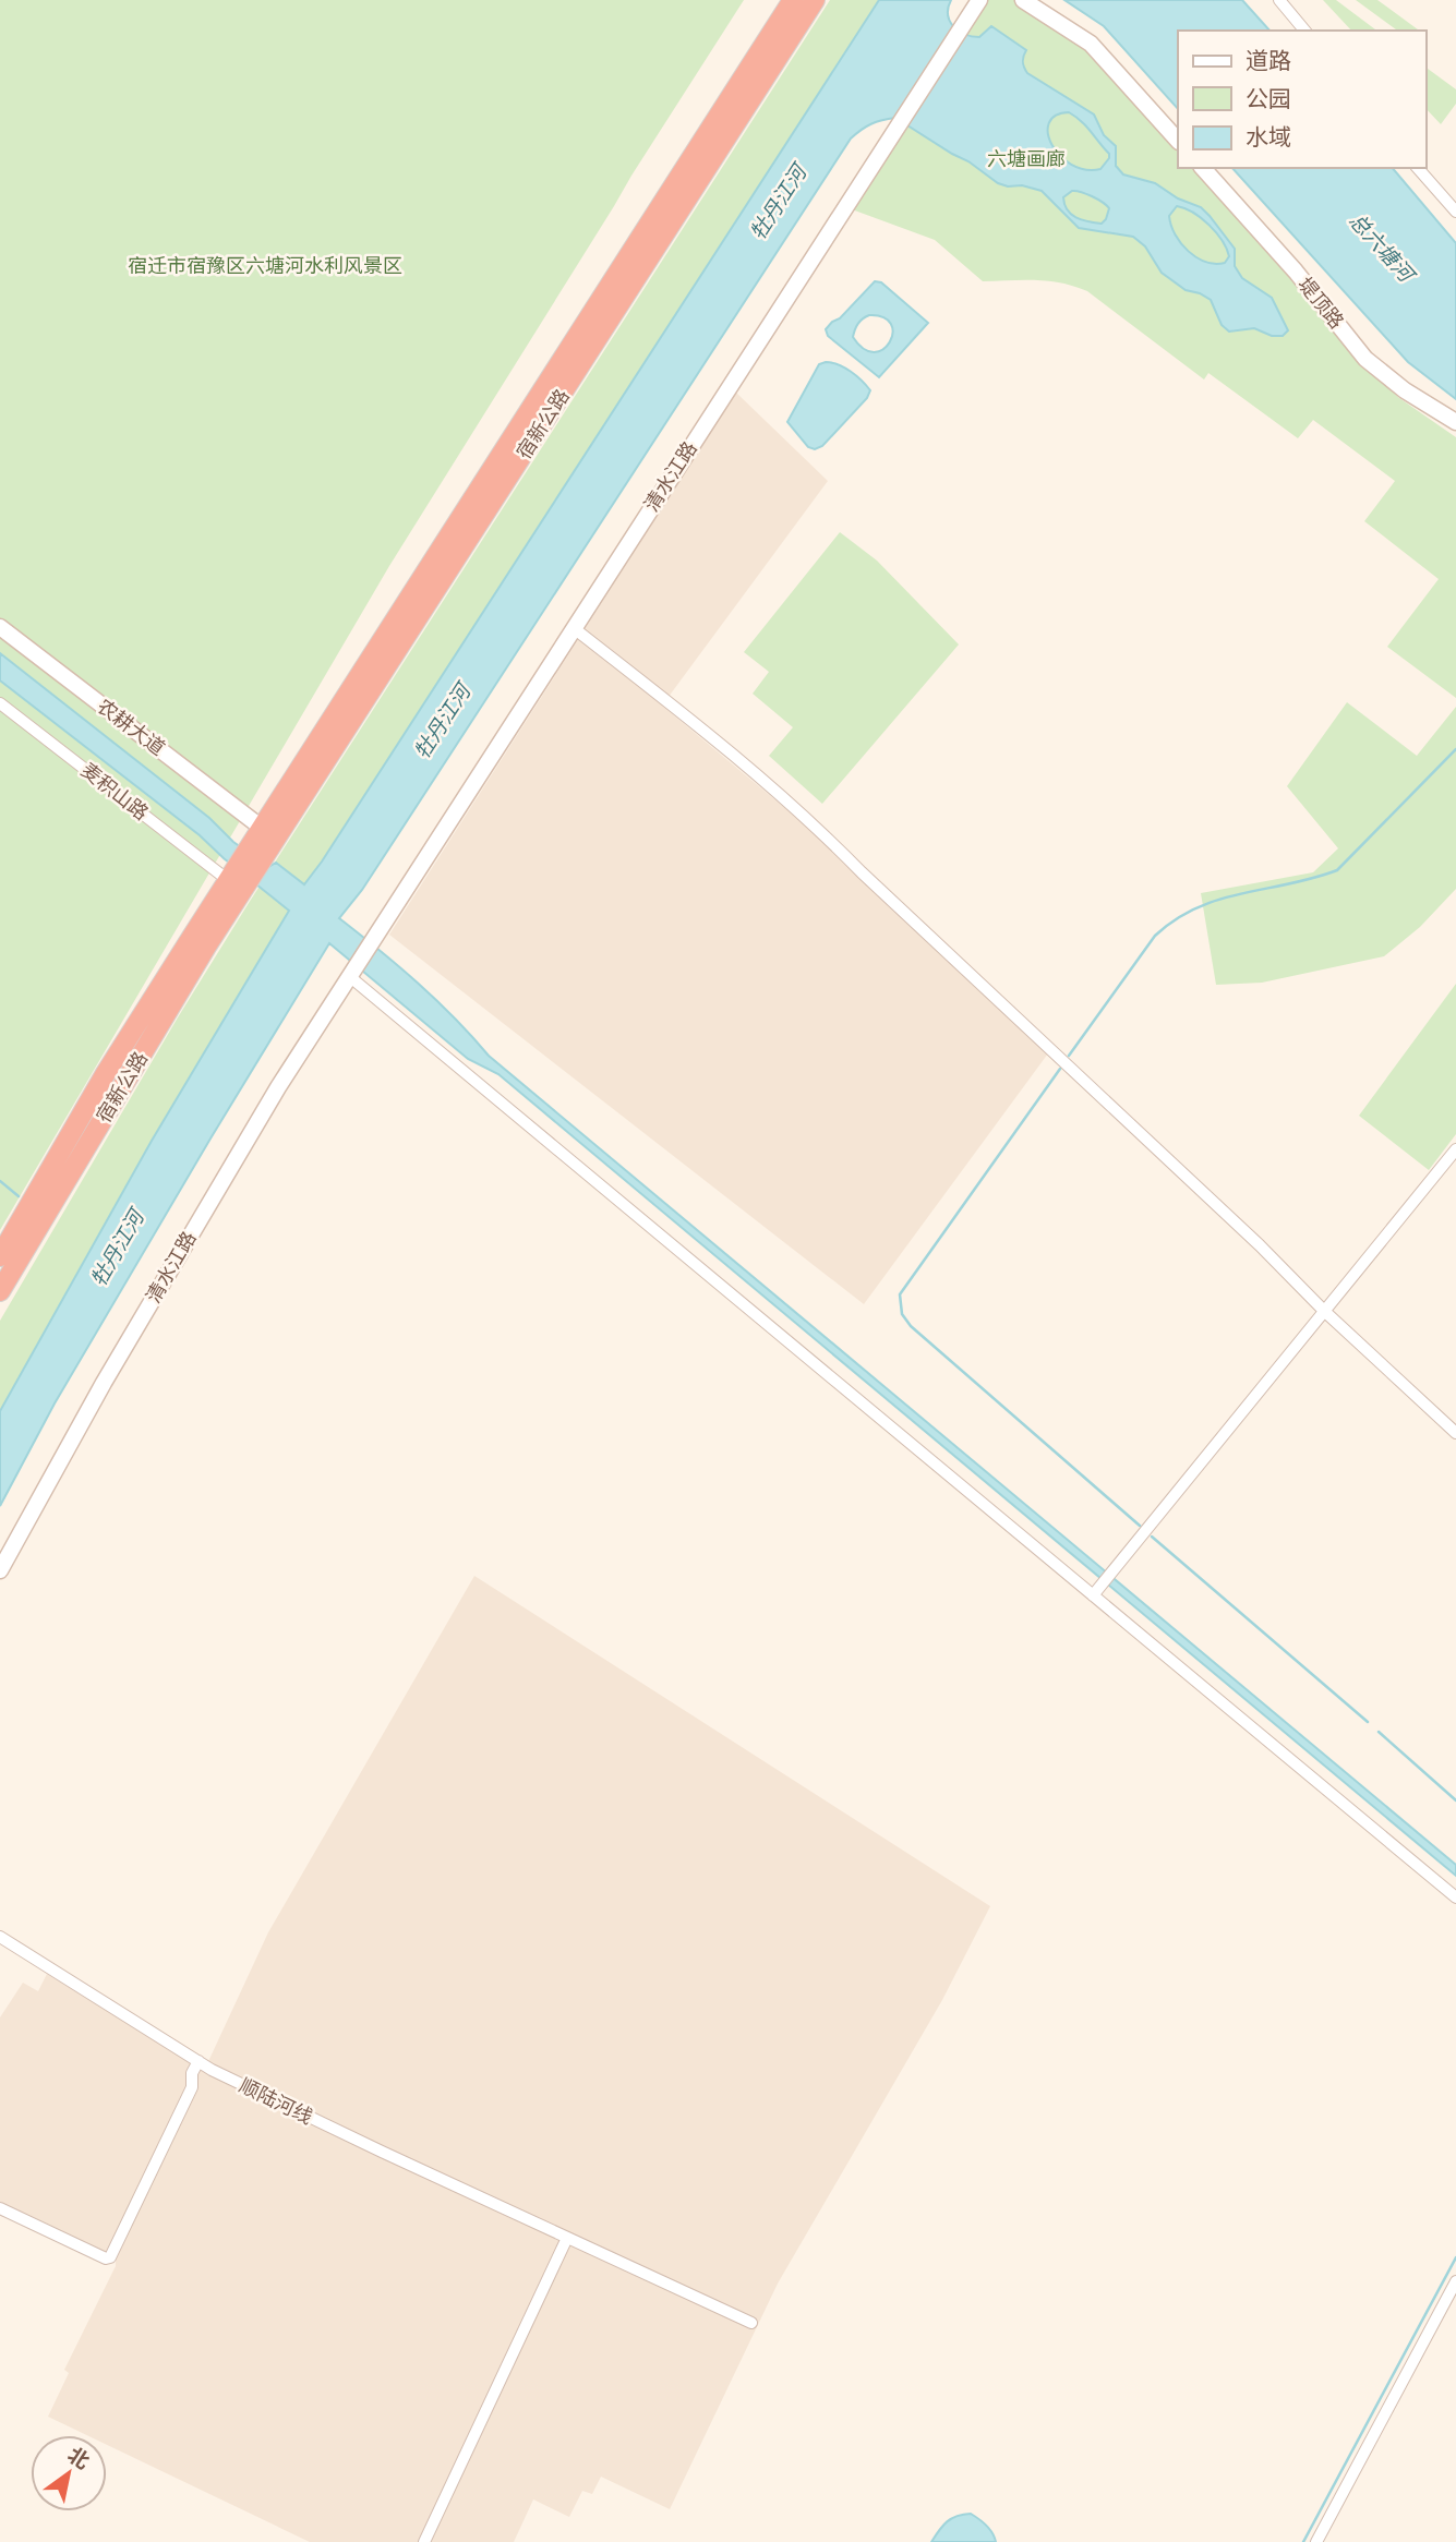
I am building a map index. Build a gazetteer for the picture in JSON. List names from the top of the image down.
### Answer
{
  "streets": {
    "highway": ["宿新公路"],
    "street": [
      "堤顶路",
      "清水江路",
      "农耕大道",
      "麦积山路",
      "顺陆河线"
    ]
  },
  "crossings": [
    ["宿新公路", "农耕大道"],
    ["宿新公路", "麦积山路"]
  ],
  "water": ["牡丹江河", "总六塘河"],
  "parks": ["六塘画廊", "宿迁市宿豫区六塘河水利风景区"],
  "legend": ["道路", "公园", "水域"],
  "north": "top right"
}
